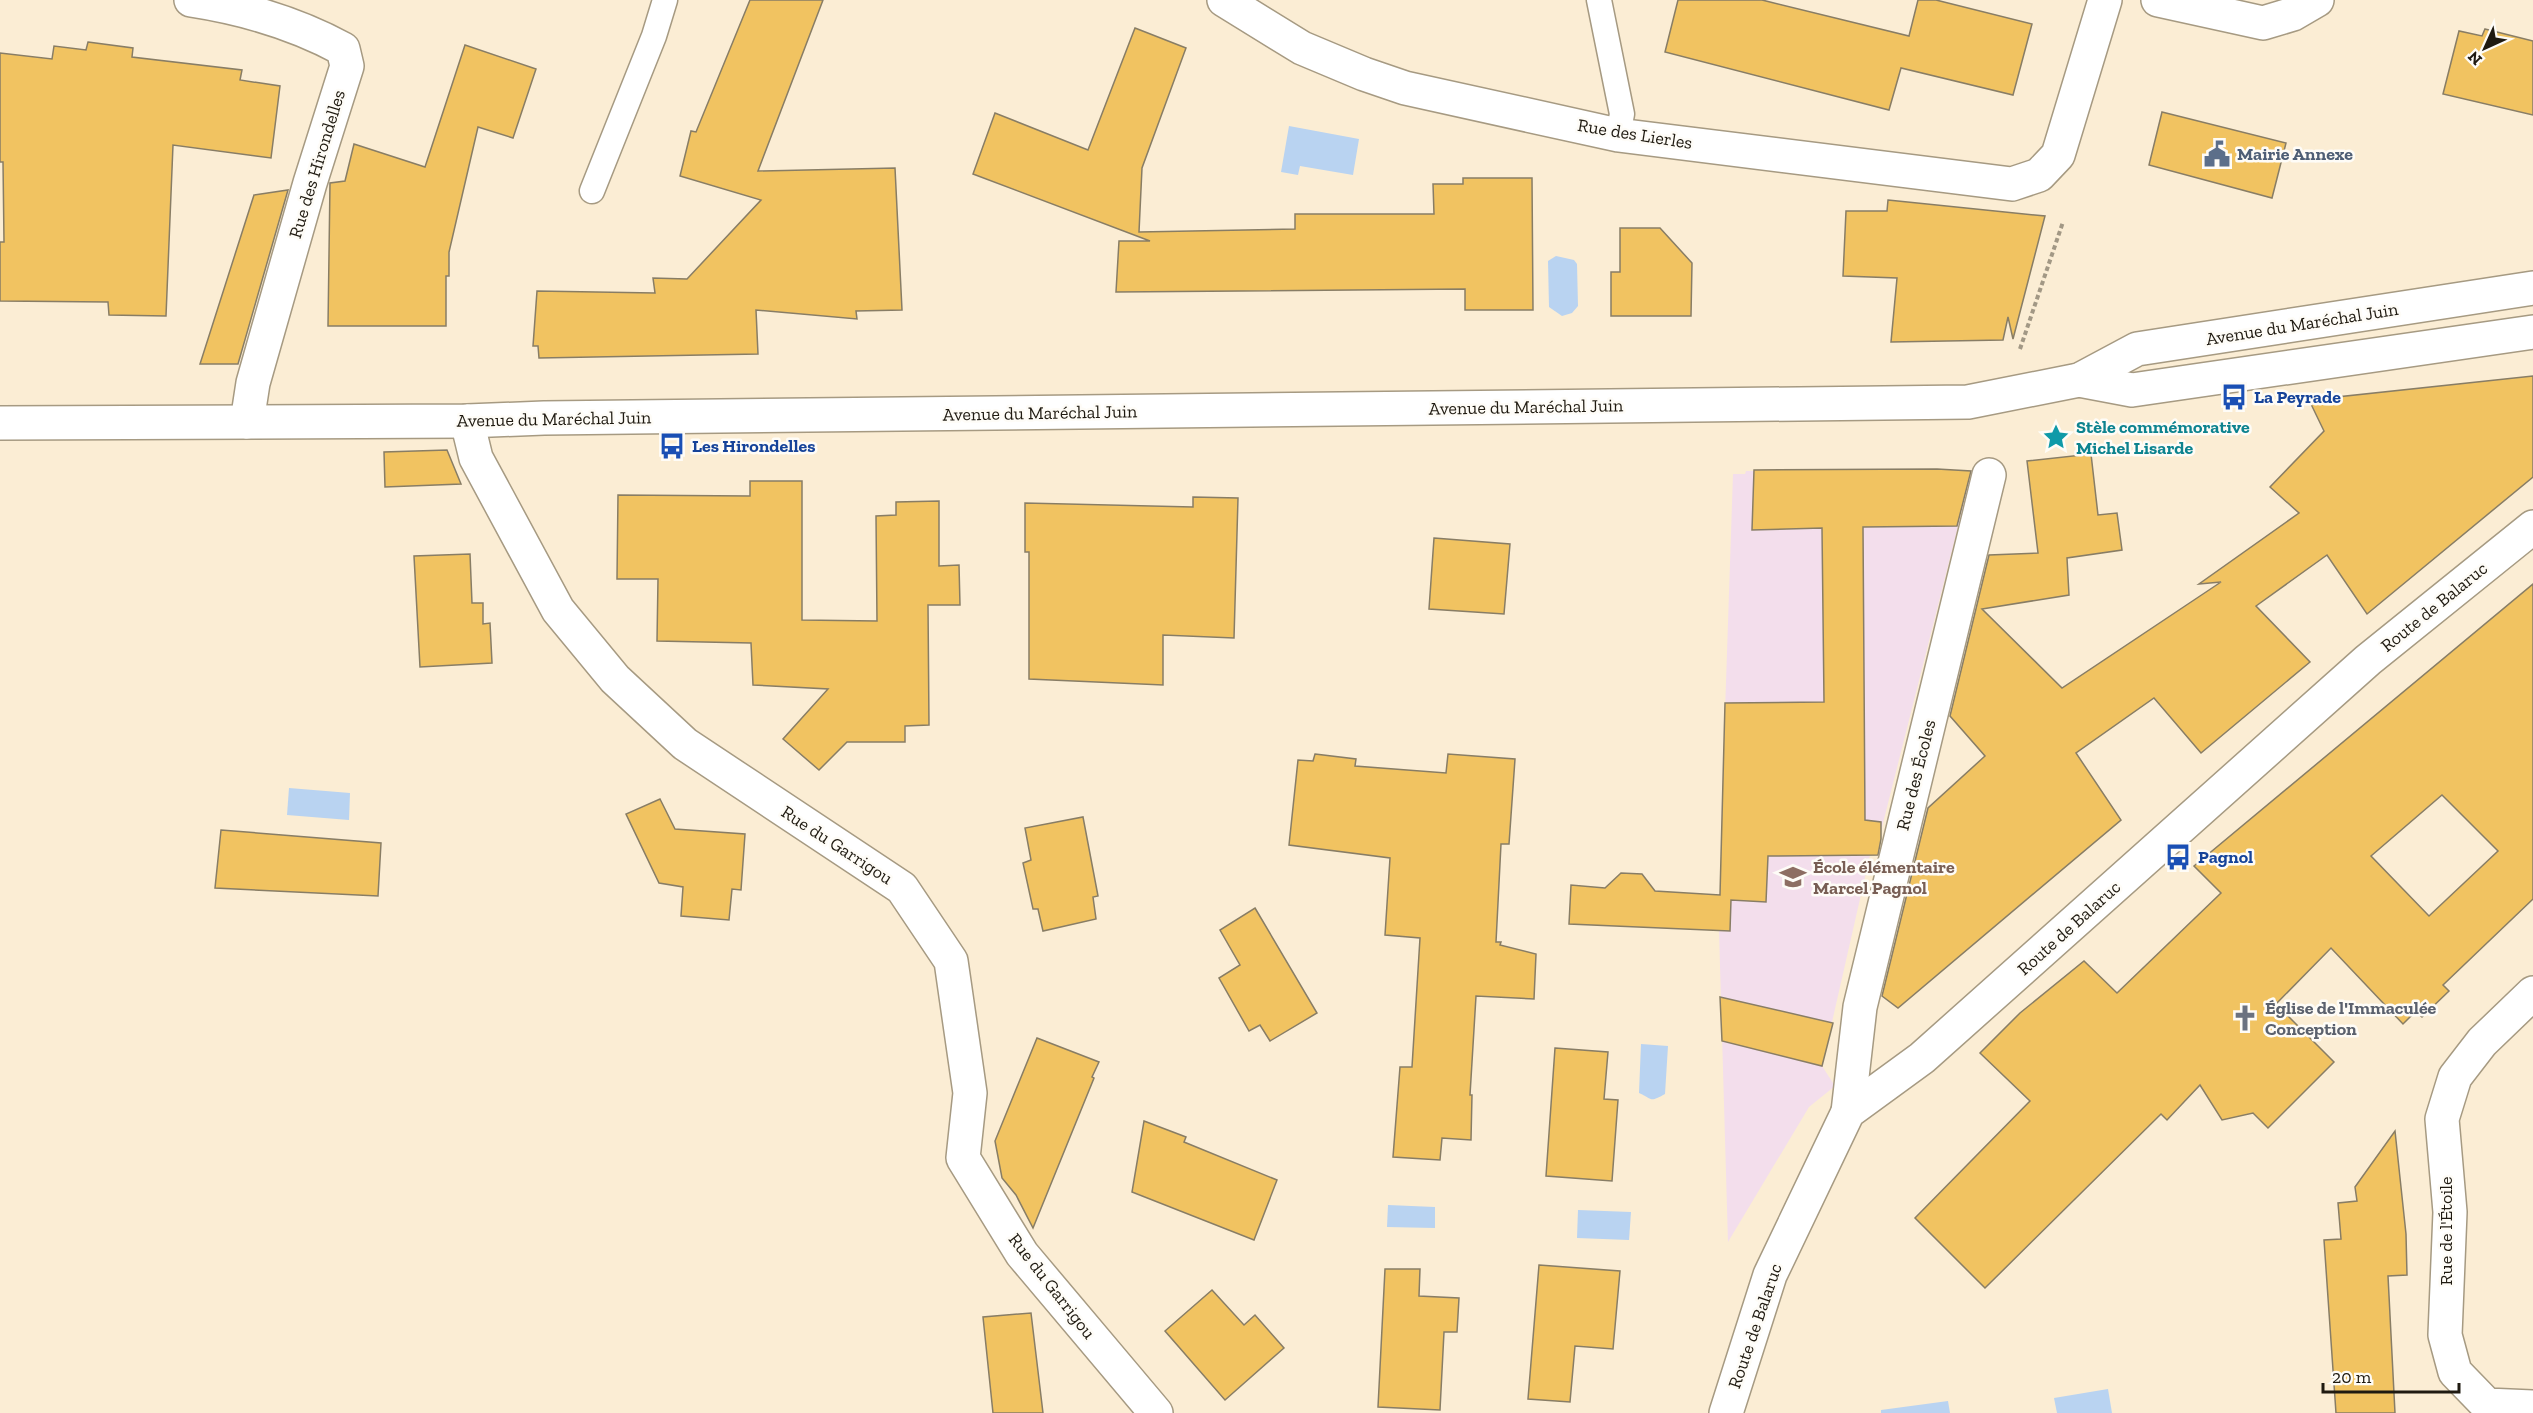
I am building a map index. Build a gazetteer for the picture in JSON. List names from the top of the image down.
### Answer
{
  "streets": {
    "street": [
      "Rue des Lierles",
      "Rue des Hirondelles",
      "Avenue du Maréchal Juin",
      "Route de Balaruc",
      "Rue des Écoles",
      "Rue du Garrigou",
      "Rue de l'Étoile"
    ]
  },
  "crossings": [
    ["Rue des Hirondelles", "Avenue du Maréchal Juin"],
    ["Avenue du Maréchal Juin", "Rue du Garrigou"],
    ["Route de Balaruc", "Rue des Écoles"]
  ],
  "places": {
    "public building": ["Mairie Annexe"],
    "bus stop": ["La Peyrade", "Les Hirondelles", "Pagnol"],
    "place": ["Stèle commémorative Michel Lisarde"],
    "school or university": ["École élémentaire Marcel Pagnol"],
    "church": ["Église de l'Immaculée Conception"]
  },
  "scale_bar": "20 m",
  "north": "bottom left"
}
